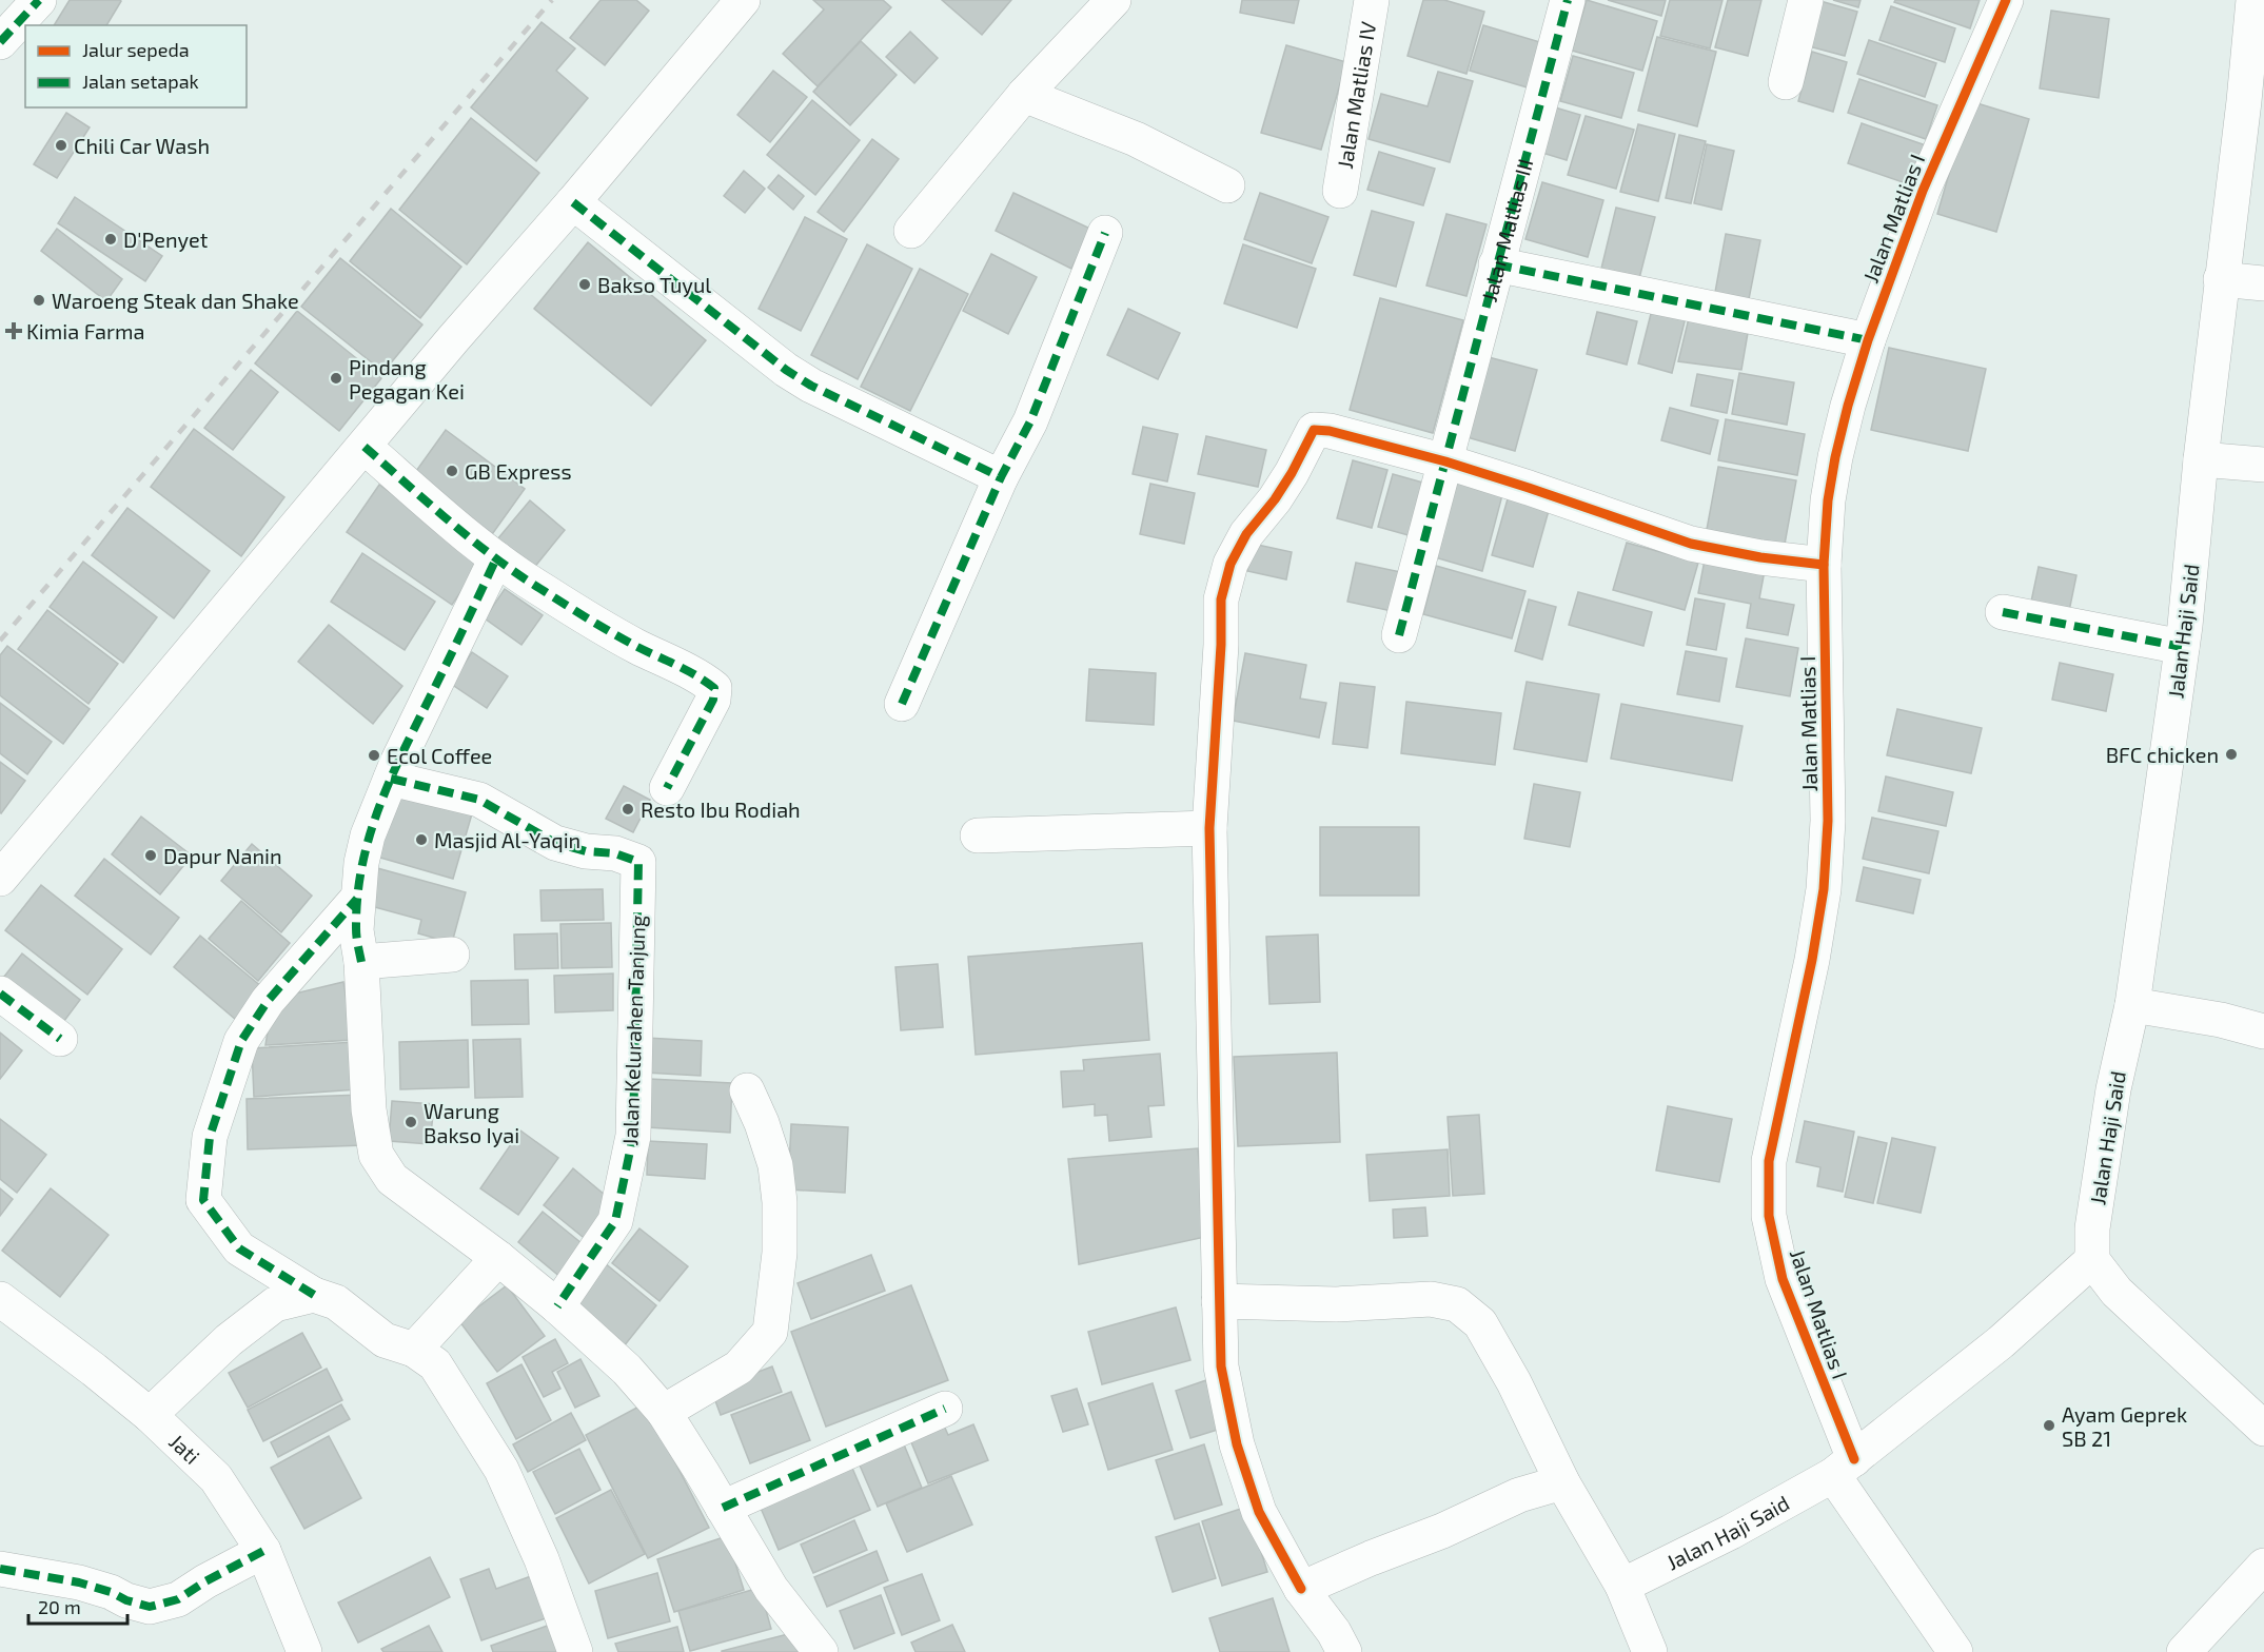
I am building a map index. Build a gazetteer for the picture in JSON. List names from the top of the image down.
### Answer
{
  "streets": {
    "street": [
      "Jalan Matlias IV",
      "Jalan Matlias I",
      "Jalan Matlias III",
      "Jalan Haji Said",
      "Jalan Kelurahen Tanjung",
      "Jati"
    ]
  },
  "crossings": [
    ["Jalan Matlias I", "Jalan Haji Said"]
  ],
  "places": {
    "other": [
      "Chili Car Wash",
      "D'Penyet",
      "Bakso Tuyul",
      "Waroeng Steak dan Shake",
      "Pindang Pegagan Kei",
      "GB Express",
      "BFC chicken",
      "Ecol Coffee",
      "Resto Ibu Rodiah",
      "Masjid Al-Yaqin",
      "Dapur Nanin",
      "Warung Bakso Iyai",
      "Ayam Geprek SB 21"
    ],
    "health": ["Kimia Farma"]
  },
  "legend": ["Jalur sepeda", "Jalan setapak"],
  "scale_bar": "20 m"
}
